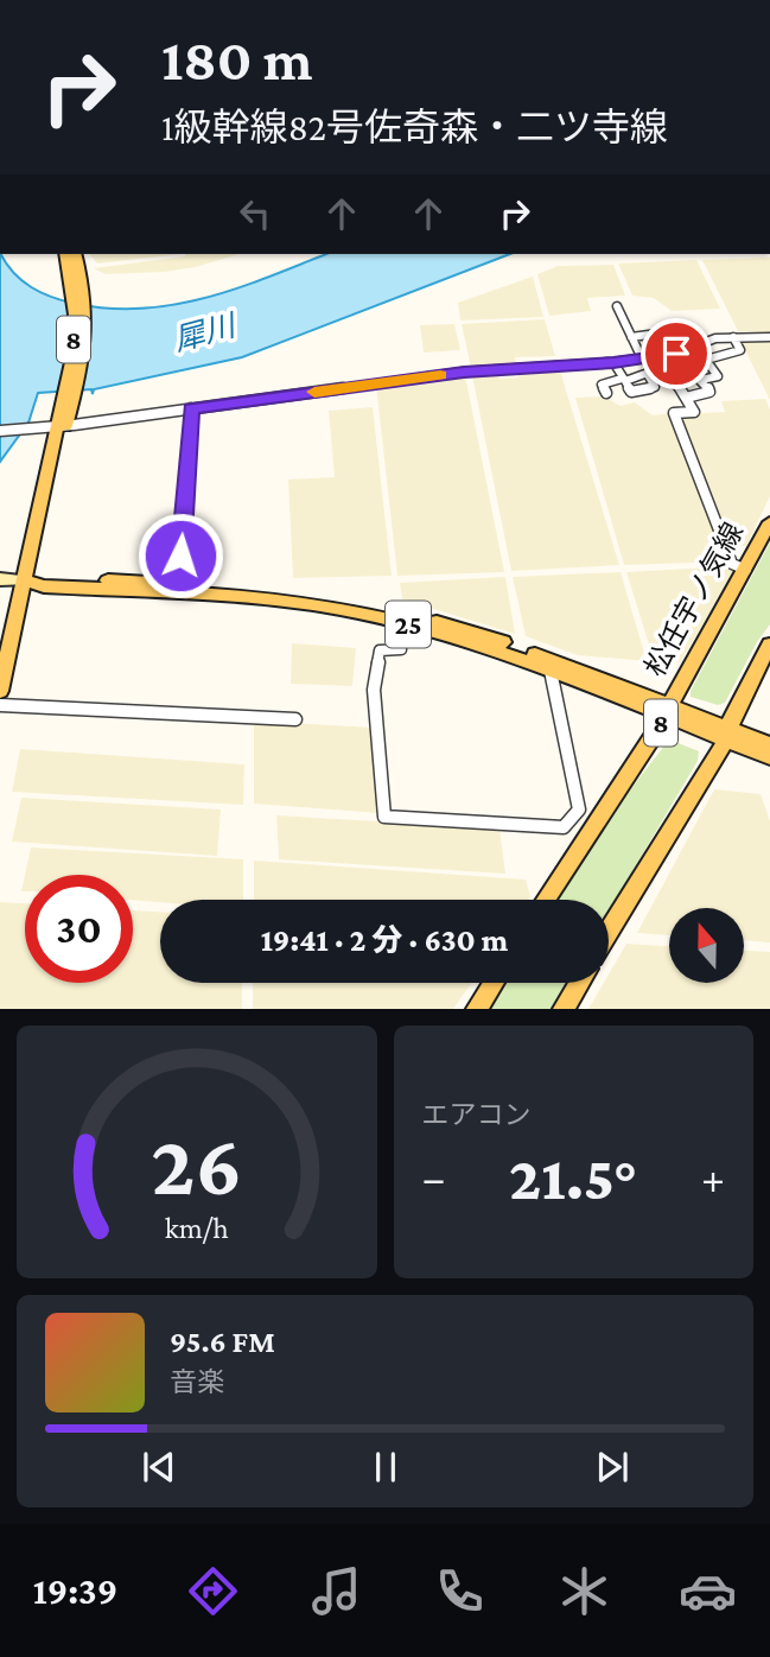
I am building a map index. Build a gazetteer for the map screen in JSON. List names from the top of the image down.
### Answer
{
  "streets": {
    "main road": ["8", "松任宇ノ気線", "25"]
  },
  "crossings": [
    ["8", "25"],
    ["松任宇ノ気線", "25"]
  ],
  "water": ["犀川"],
  "north": "top",
  "page": {
    "turn": ["180 m", "1級幹線82号佐奇森・二ツ寺線"],
    "limit": "30",
    "trip": "19:41 · 2 分 · 630 m",
    "tile": "エアコン",
    "heat": ["−", "21.5°", "+"],
    "song": ["95.6 FM", "音楽"],
    "tabs": "19:39",
    "gauge": ["26", "km/h"]
  }
}
